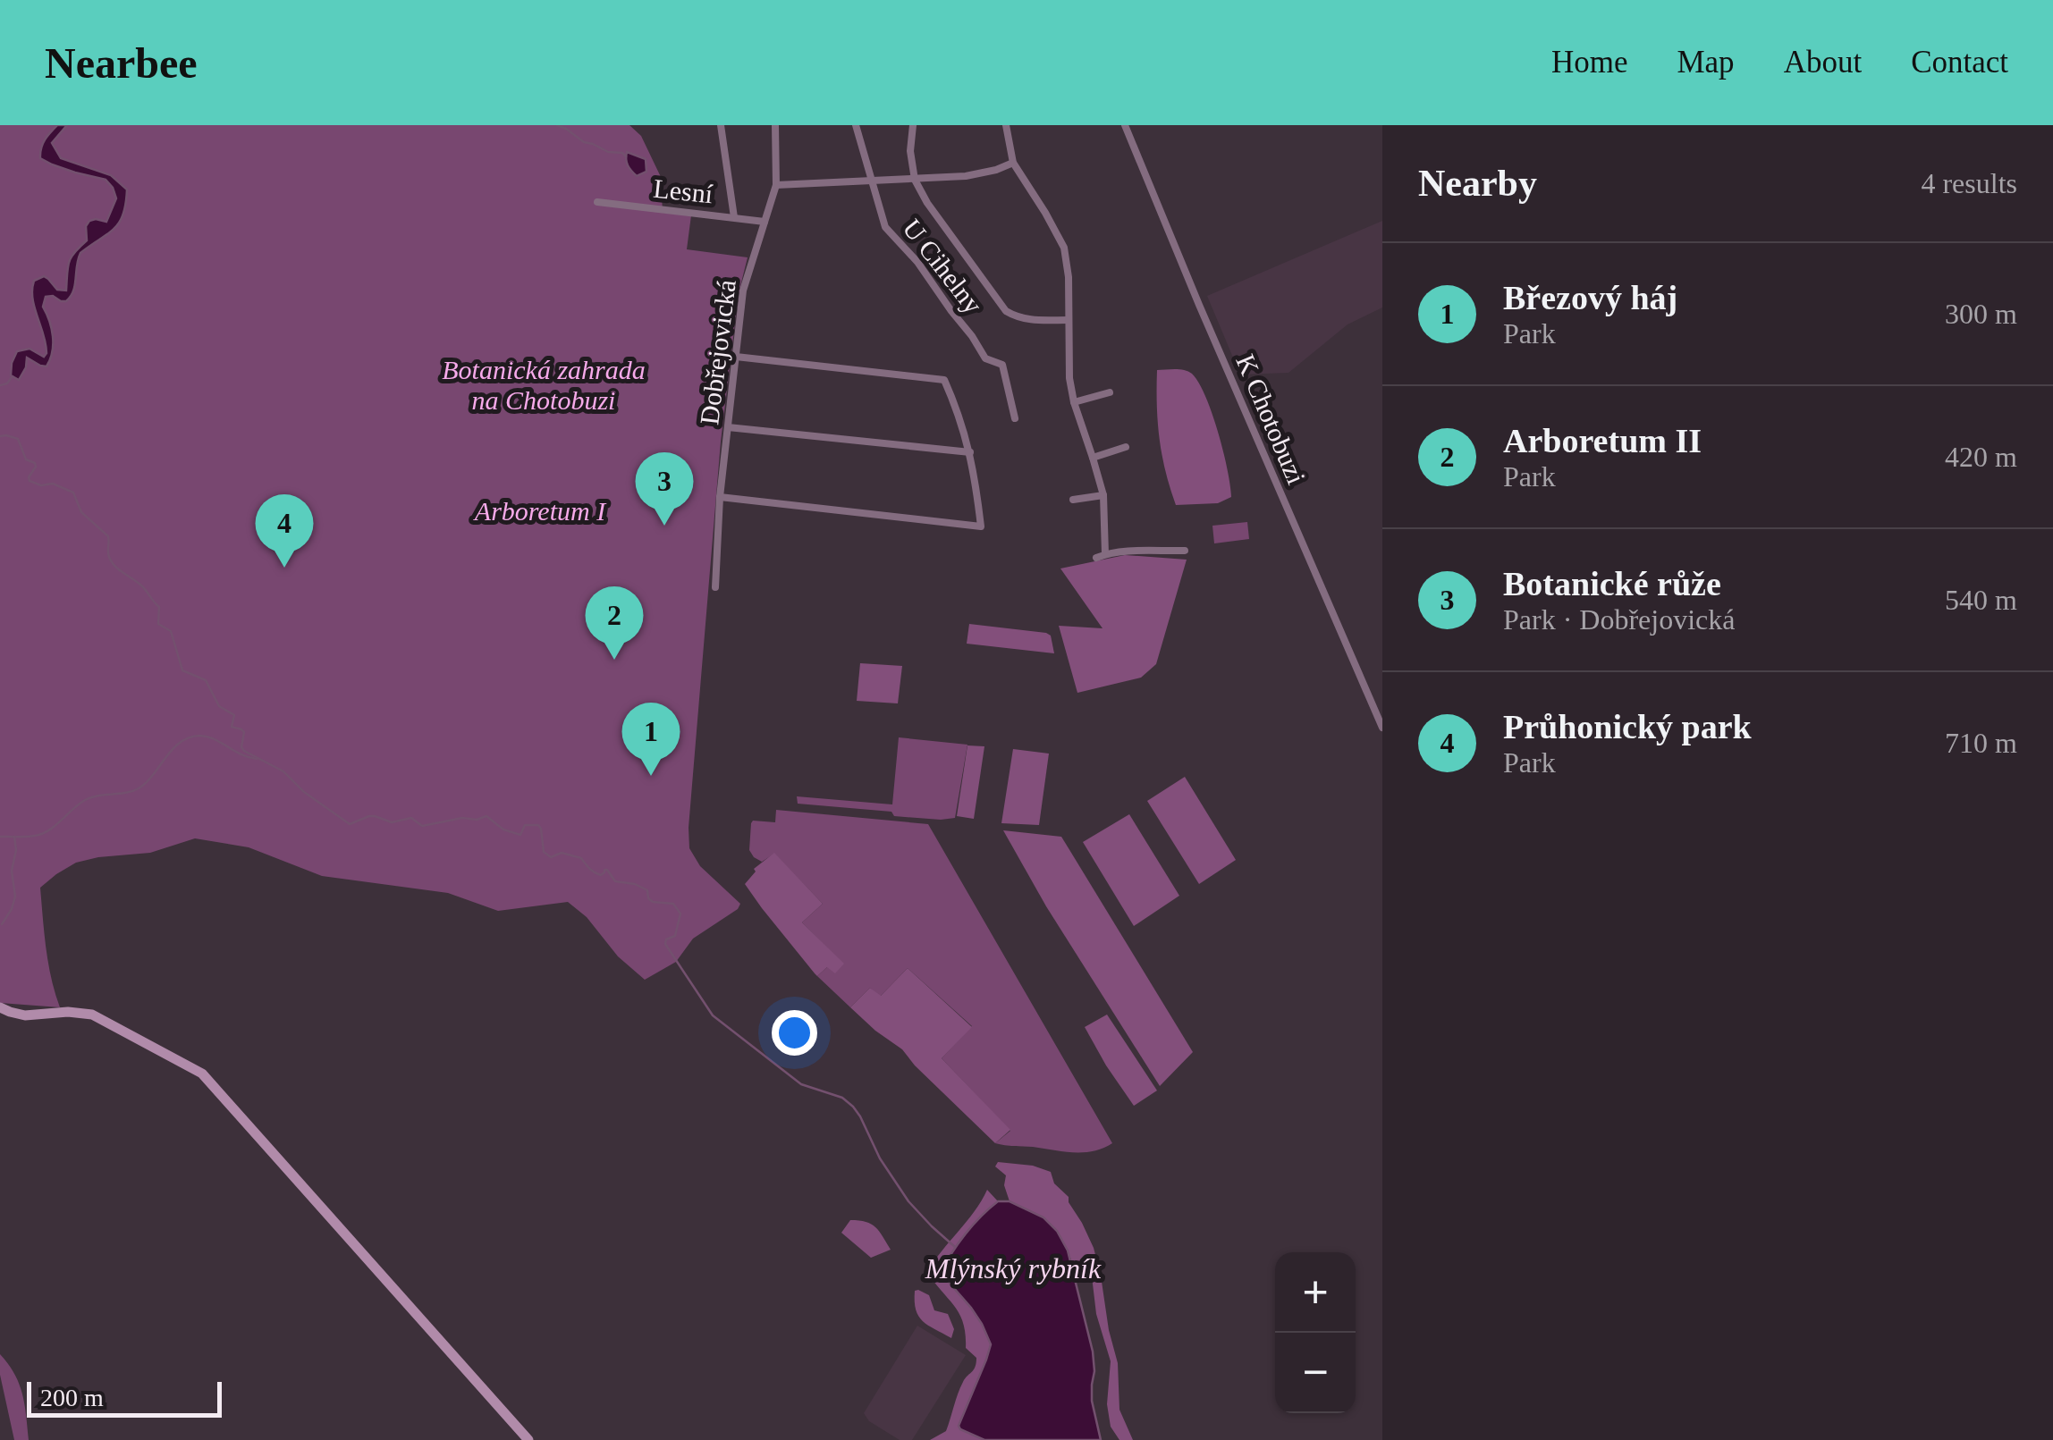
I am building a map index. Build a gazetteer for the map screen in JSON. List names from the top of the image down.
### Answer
{
  "streets": {
    "street": [
      "Lesní",
      "U Cihelny",
      "Dobřejovická",
      "K Chotobuzi"
    ]
  },
  "crossings": [
    ["Lesní", "Dobřejovická"]
  ],
  "water": ["Mlýnský rybník"],
  "parks": ["Botanická zahrada na Chotobuzi", "Arboretum I"],
  "scale_bar": "200 m",
  "page": {
    "header": "Nearbee",
    "nav": [
      "Home",
      "Map",
      "About",
      "Contact"
    ],
    "heading": ["Nearby", "4 results"],
    "list": [
      {
        "mark": "1",
        "name": "Březový háj",
        "note": "Park",
        "value": "300 m"
      },
      {
        "mark": "2",
        "name": "Arboretum II",
        "note": "Park",
        "value": "420 m"
      },
      {
        "mark": "3",
        "name": "Botanické růže",
        "note": "Park · Dobřejovická",
        "value": "540 m"
      },
      {
        "mark": "4",
        "name": "Průhonický park",
        "note": "Park",
        "value": "710 m"
      }
    ],
    "pins": [
      "3",
      "4",
      "2",
      "1"
    ],
    "map_buttons": ["+", "−"],
    "scale": "200 m"
  }
}
